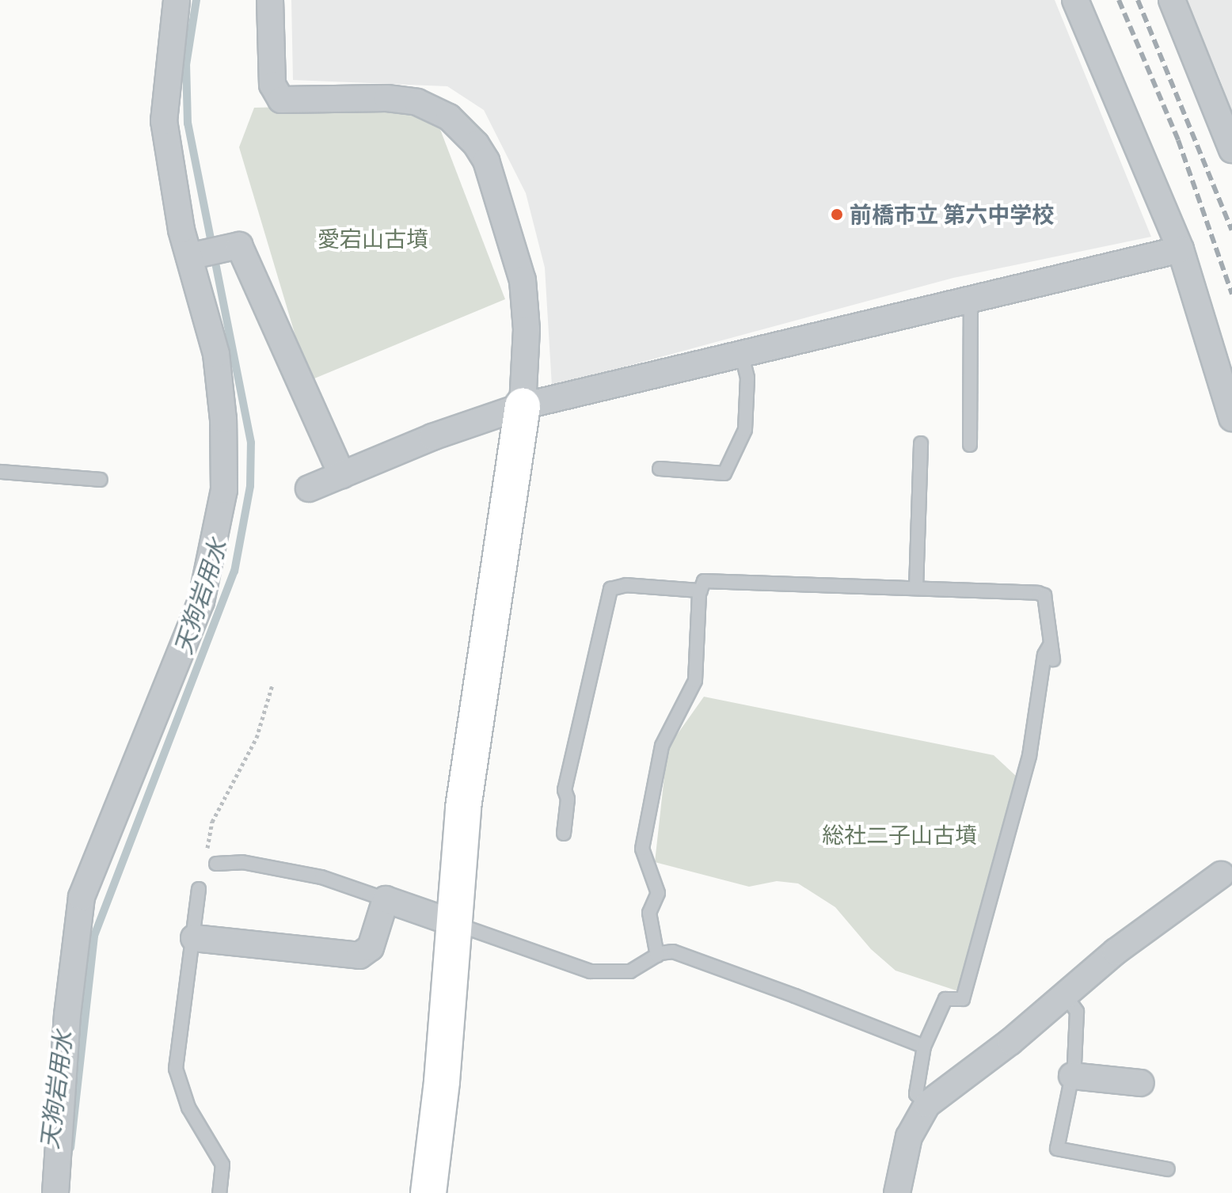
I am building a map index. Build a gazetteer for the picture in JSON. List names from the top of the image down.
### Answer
{
  "water": ["天狗岩用水"],
  "parks": ["愛宕山古墳", "総社二子山古墳"],
  "places": ["前橋市立 第六中学校"]
}
